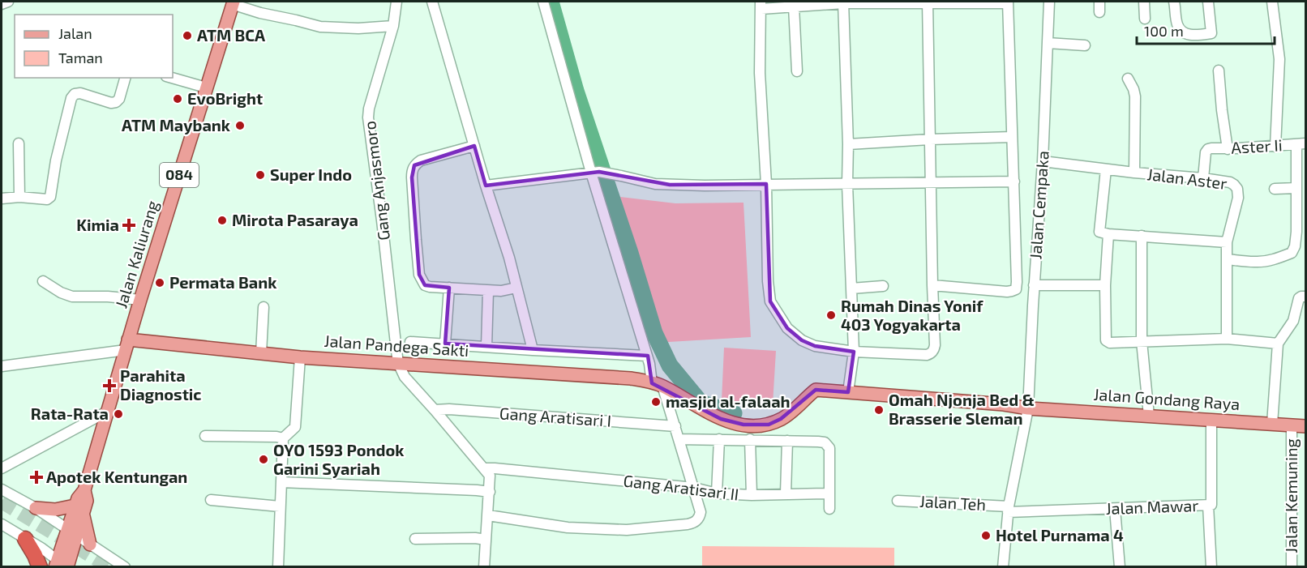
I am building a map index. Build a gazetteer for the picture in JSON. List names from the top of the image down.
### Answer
{
  "streets": {
    "main road": [
      "084",
      "Jalan Kaliurang",
      "Jalan Pandega Sakti",
      "Jalan Gondang Raya"
    ],
    "street": [
      "Aster Ii",
      "Jalan Aster",
      "Gang Anjasmoro",
      "Jalan Cempaka",
      "Gang Aratisari I",
      "Gang Aratisari II",
      "Jalan Kemuning",
      "Jalan Teh",
      "Jalan Mawar"
    ]
  },
  "crossings": [
    ["Aster Ii", "Jalan Aster"],
    ["Jalan Aster", "Jalan Cempaka"],
    ["Gang Anjasmoro", "Jalan Pandega Sakti"],
    ["Jalan Cempaka", "Jalan Gondang Raya"],
    ["Jalan Cempaka", "Jalan Teh"],
    ["Jalan Cempaka", "Jalan Mawar"],
    ["Jalan Kaliurang", "Jalan Pandega Sakti"],
    ["Jalan Pandega Sakti", "Jalan Gondang Raya"],
    ["Jalan Gondang Raya", "Jalan Kemuning"],
    ["Jalan Gondang Raya", "Jalan Mawar"],
    ["Jalan Teh", "Jalan Mawar"]
  ],
  "places": {
    "other": [
      "ATM BCA",
      "EvoBright",
      "ATM Maybank",
      "Super Indo",
      "Mirota Pasaraya",
      "Permata Bank",
      "Rumah Dinas Yonif 403 Yogyakarta",
      "masjid al-falaah",
      "Omah Njonja Bed & Brasserie Sleman",
      "Rata-Rata",
      "OYO 1593 Pondok Garini Syariah",
      "Hotel Purnama 4"
    ],
    "health": ["Kimia", "Parahita Diagnostic", "Apotek Kentungan"]
  },
  "legend": ["Jalan", "Taman"],
  "scale_bar": "100 m"
}
